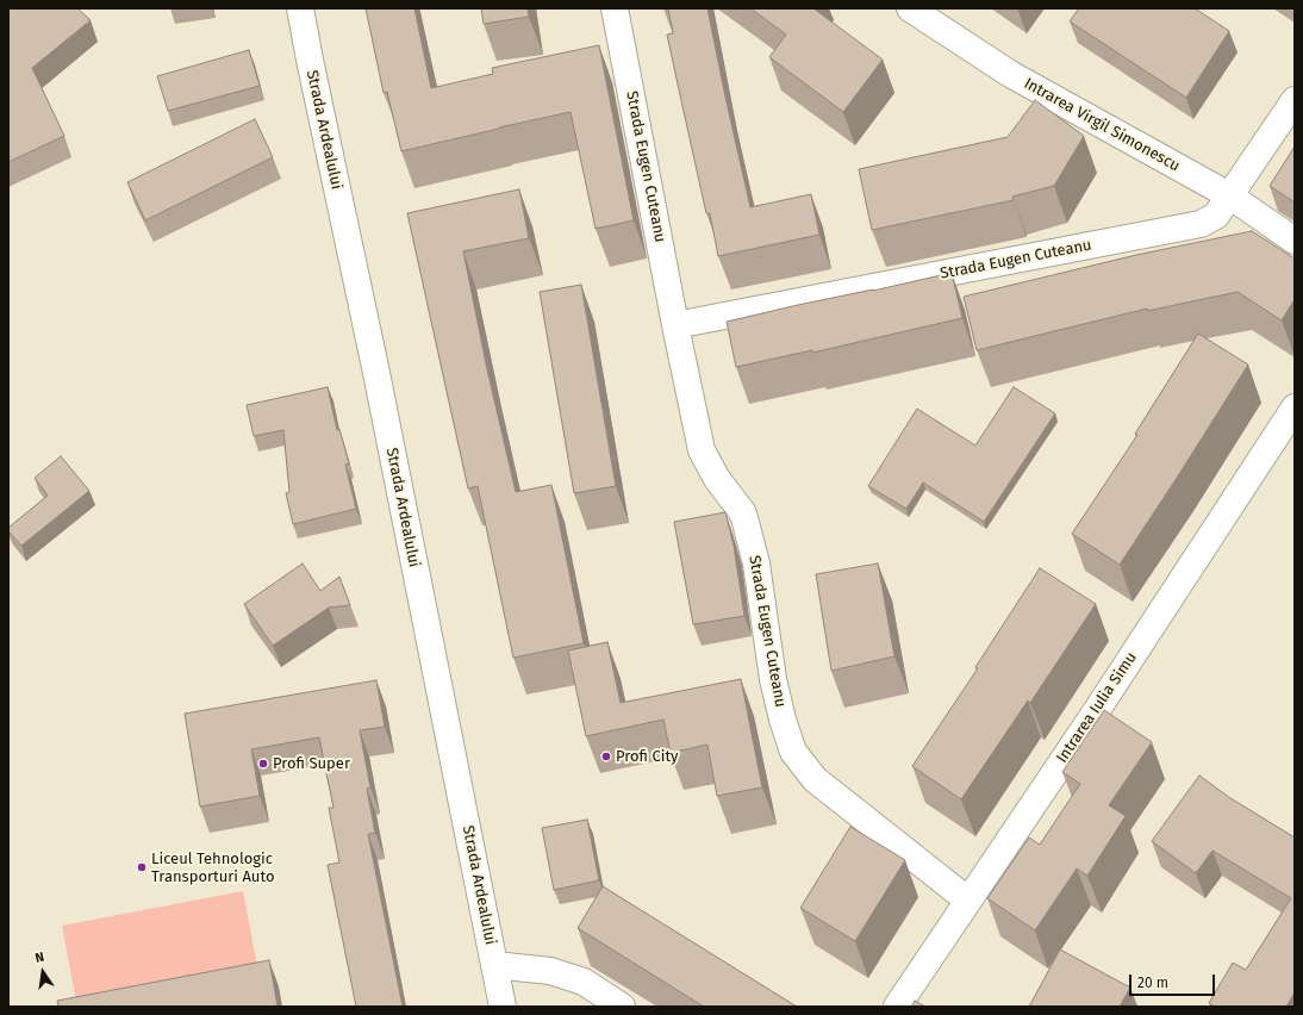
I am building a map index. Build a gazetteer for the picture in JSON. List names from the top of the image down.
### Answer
{
  "streets": {
    "street": [
      "Intrarea Virgil Simonescu",
      "Strada Ardealului",
      "Strada Eugen Cuteanu",
      "Intrarea Iulia Simu"
    ]
  },
  "crossings": [
    ["Intrarea Virgil Simonescu", "Strada Eugen Cuteanu"],
    ["Strada Eugen Cuteanu", "Intrarea Iulia Simu"]
  ],
  "places": ["Profi City", "Profi Super", "Liceul Tehnologic Transporturi Auto"],
  "scale_bar": "20 m",
  "north": "top"
}
